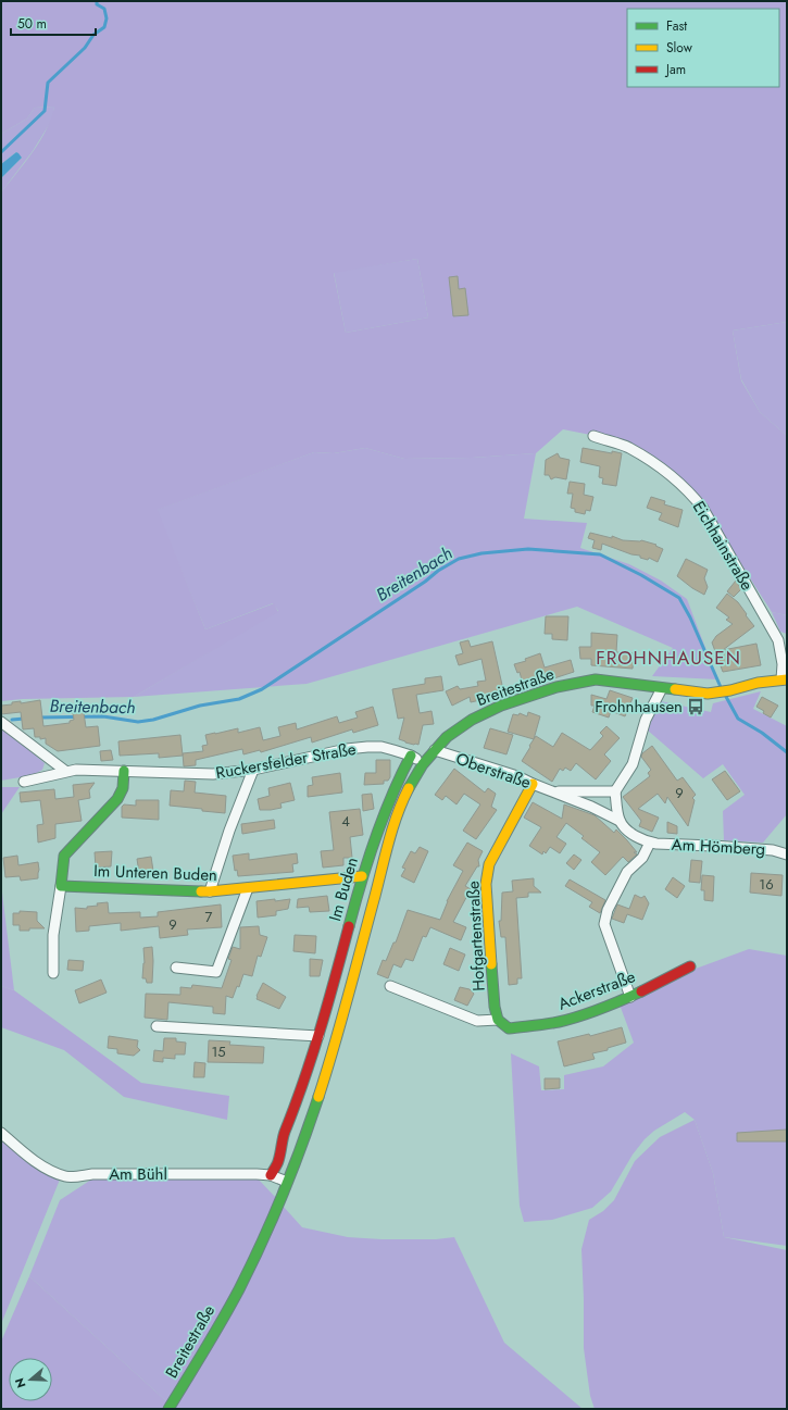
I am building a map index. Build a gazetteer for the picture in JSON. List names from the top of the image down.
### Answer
{
  "streets": {
    "street": [
      "Eichhainstraße",
      "Breitestraße",
      "Ruckersfelder Straße",
      "Oberstraße",
      "Am Hömberg",
      "Im Unteren Buden",
      "Im Buden",
      "Hofgartenstraße",
      "Ackerstraße",
      "Am Bühl"
    ]
  },
  "crossings": [
    ["Eichhainstraße", "Breitestraße"],
    ["Breitestraße", "Ruckersfelder Straße"],
    ["Breitestraße", "Oberstraße"],
    ["Breitestraße", "Am Bühl"],
    ["Ruckersfelder Straße", "Im Buden"],
    ["Oberstraße", "Am Hömberg"],
    ["Oberstraße", "Hofgartenstraße"],
    ["Am Hömberg", "Ackerstraße"],
    ["Im Unteren Buden", "Im Buden"],
    ["Im Buden", "Am Bühl"],
    ["Hofgartenstraße", "Ackerstraße"]
  ],
  "districts": ["FROHNHAUSEN"],
  "water": ["Breitenbach"],
  "places": {
    "bus stop": ["Frohnhausen"]
  },
  "house_numbers": [
    "9",
    "4",
    "16",
    "7",
    "9",
    "15"
  ],
  "legend": ["Fast", "Slow", "Jam"],
  "scale_bar": "50 m",
  "north": "left"
}
